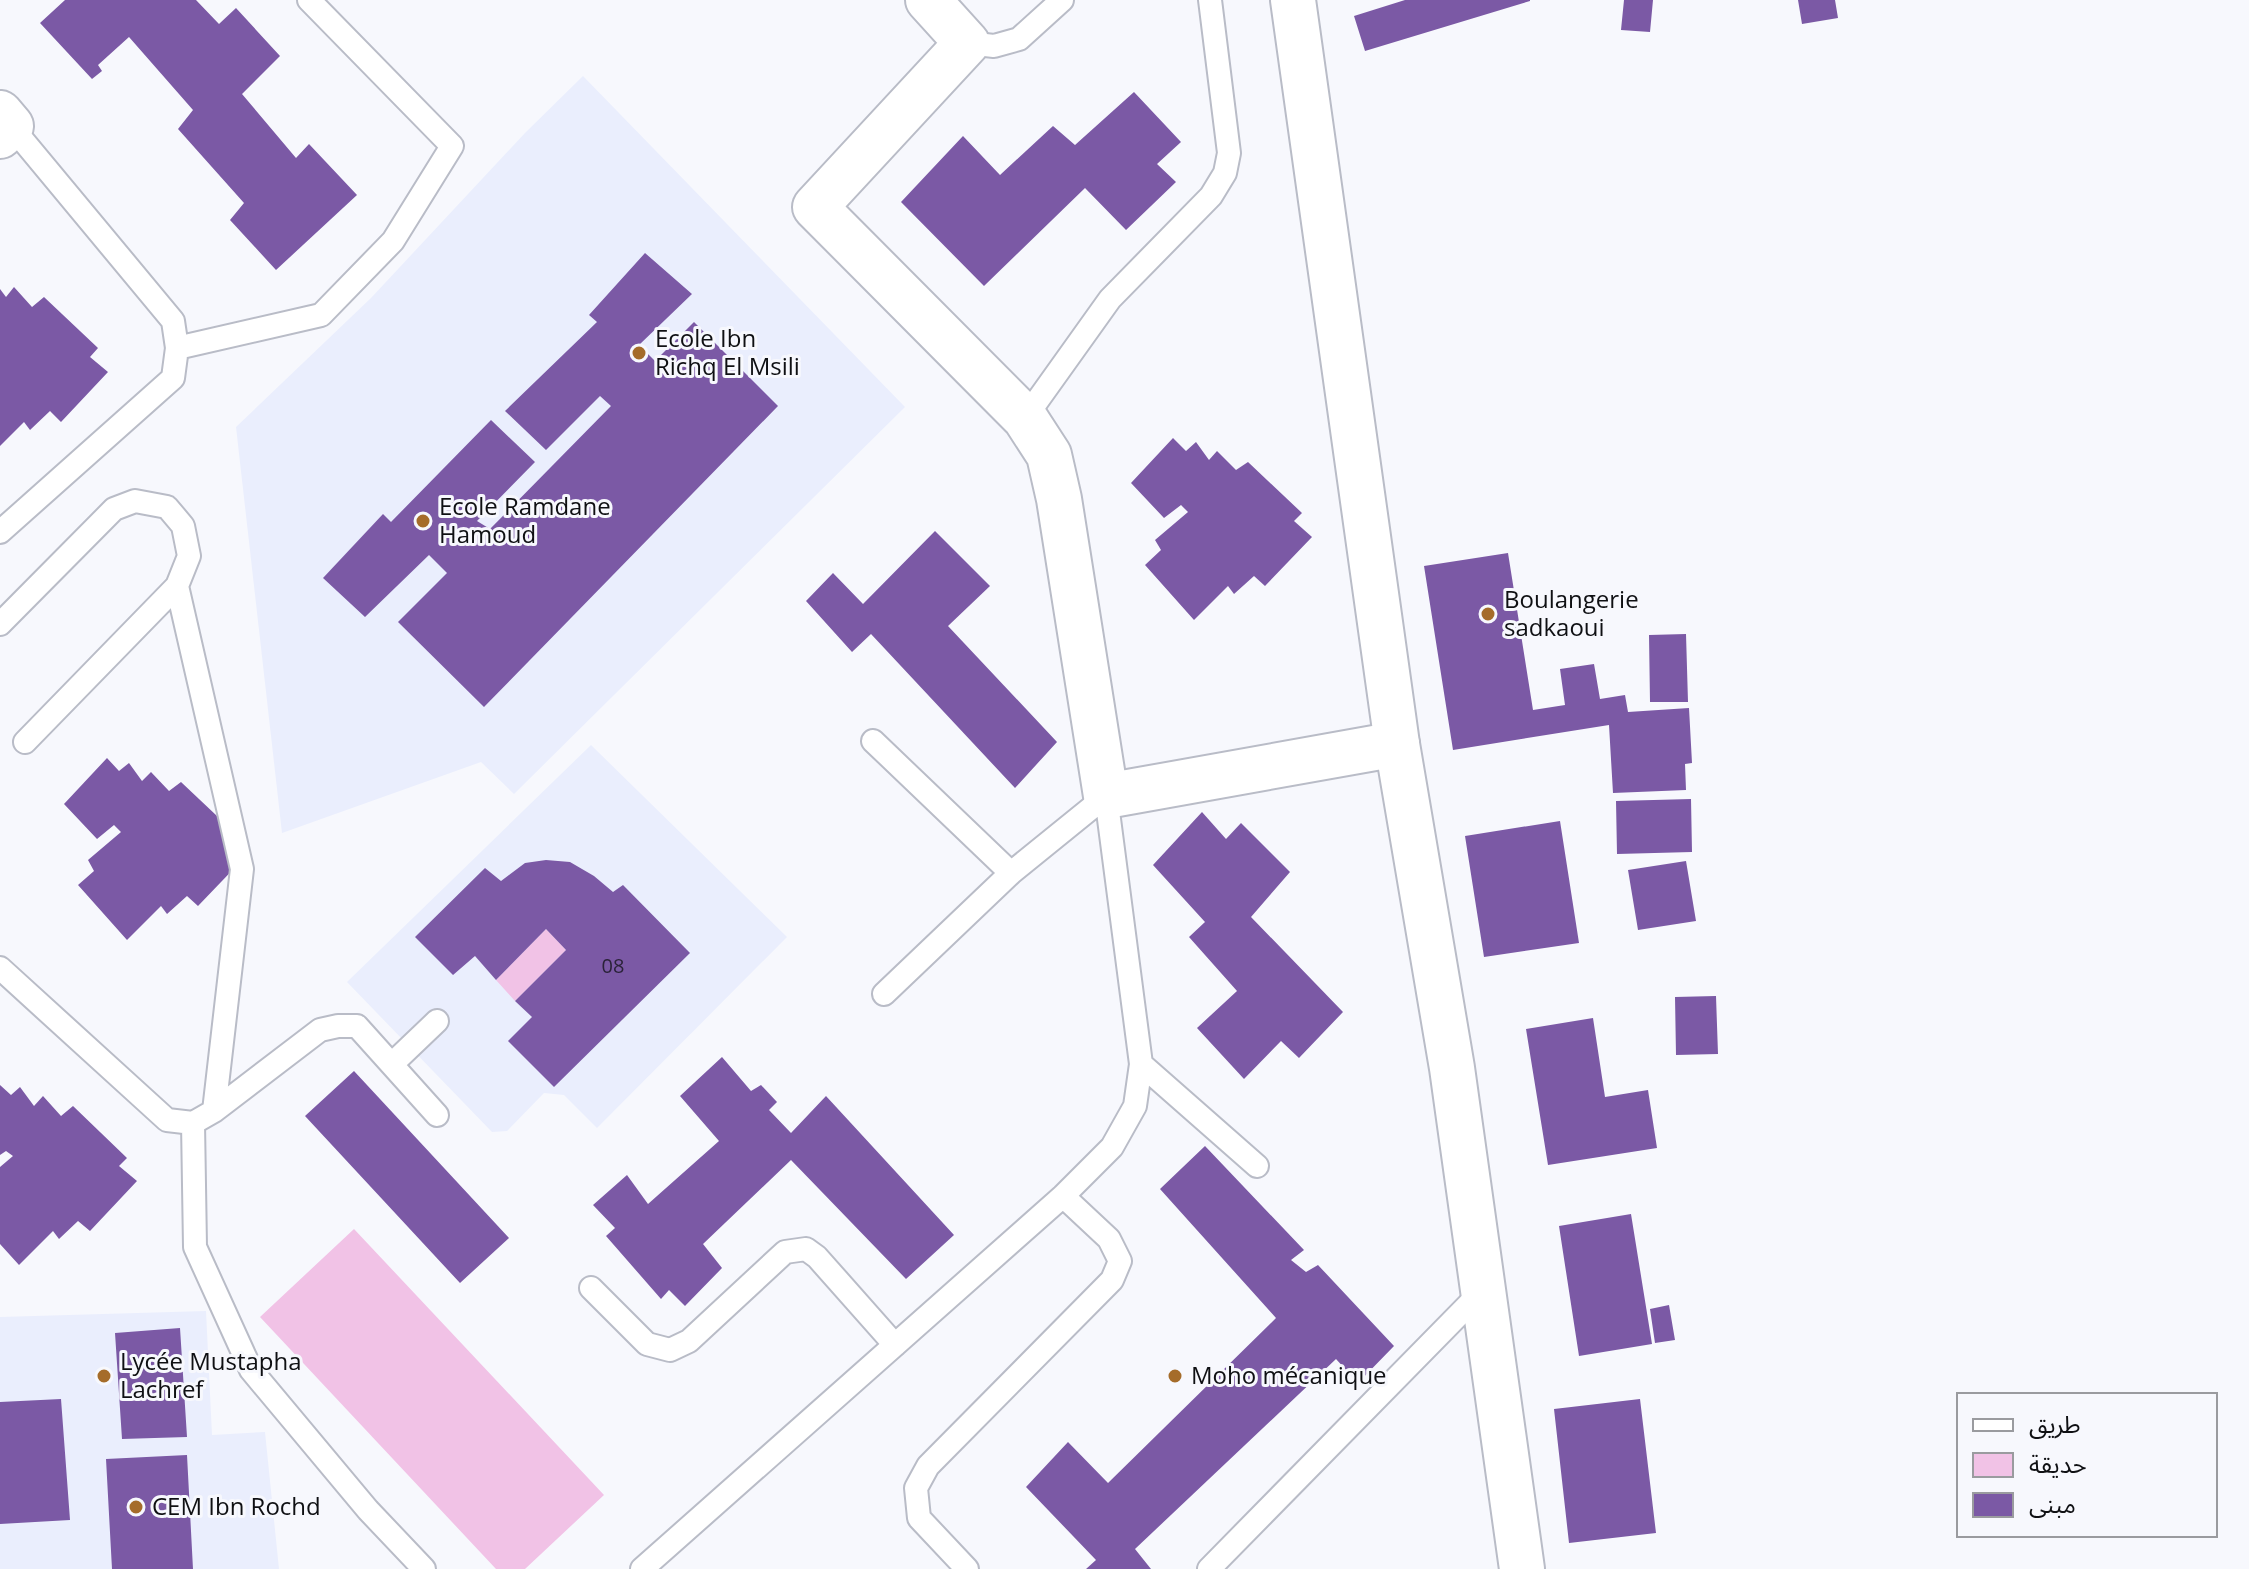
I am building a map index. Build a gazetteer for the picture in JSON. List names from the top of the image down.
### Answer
{
  "places": [
    "Ecole Ibn Richq El Msili",
    "Ecole Ramdane Hamoud",
    "Boulangerie sadkaoui",
    "Lycée Mustapha Lachref",
    "Moho mécanique",
    "CEM Ibn Rochd"
  ],
  "house_numbers": ["08"],
  "legend": ["طريق", "حديقة", "مبنى"]
}
